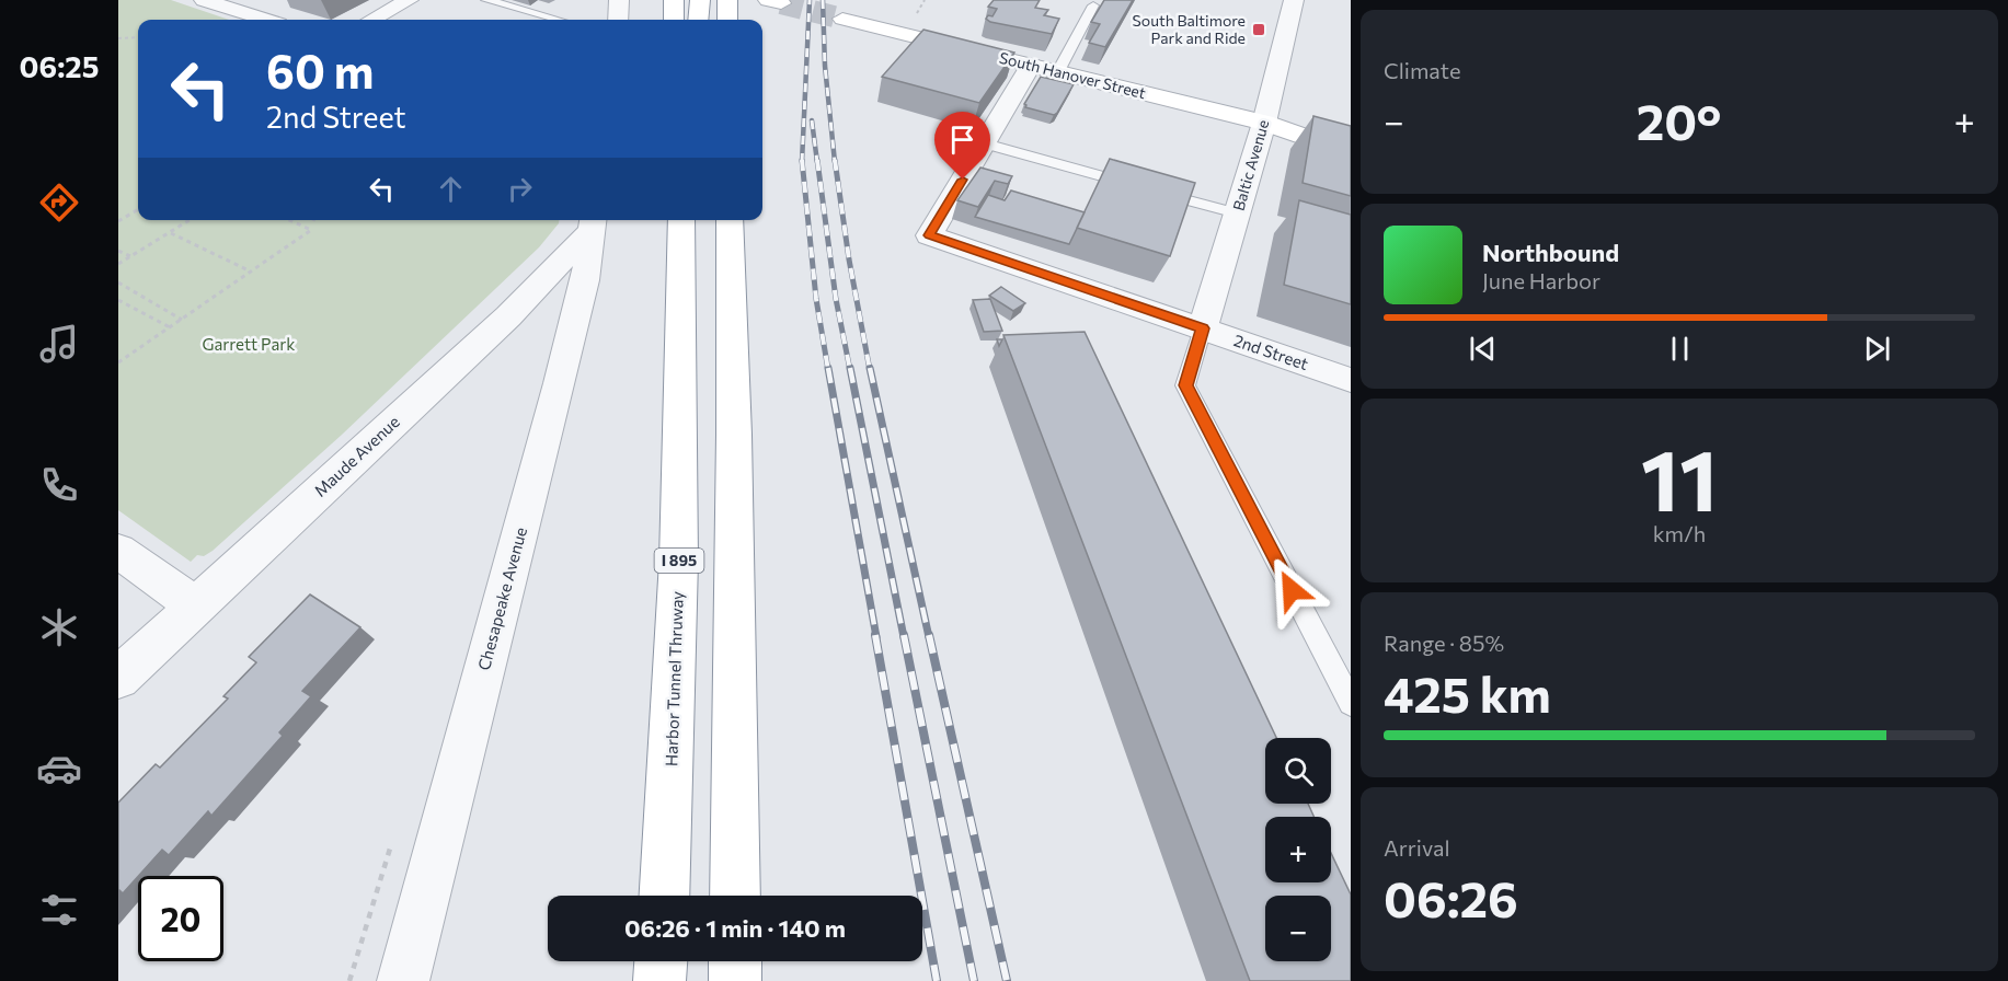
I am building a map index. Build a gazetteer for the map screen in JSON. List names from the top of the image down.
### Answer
{
  "streets": {
    "main road": ["South Hanover Street", "I 895", "Harbor Tunnel Thruway"],
    "street": [
      "Baltic Avenue",
      "2nd Street",
      "Maude Avenue",
      "Chesapeake Avenue"
    ]
  },
  "crossings": [
    ["South Hanover Street", "Baltic Avenue"],
    ["Baltic Avenue", "2nd Street"],
    ["Maude Avenue", "Chesapeake Avenue"]
  ],
  "parks": ["Garrett Park"],
  "places": {
    "transit": ["South Baltimore Park and Ride"]
  },
  "page": {
    "tabs": "06:25",
    "tile": [
      "Climate",
      ["11", "km/h"],
      ["Range · 85%", "425 km"],
      ["Arrival", "06:26"]
    ],
    "turn": ["60 m", "2nd Street"],
    "heat": ["−", "20°", "+"],
    "song": ["Northbound", "June Harbor"],
    "map_buttons": ["+", "−"],
    "limit": "20",
    "trip": "06:26 · 1 min · 140 m"
  }
}
